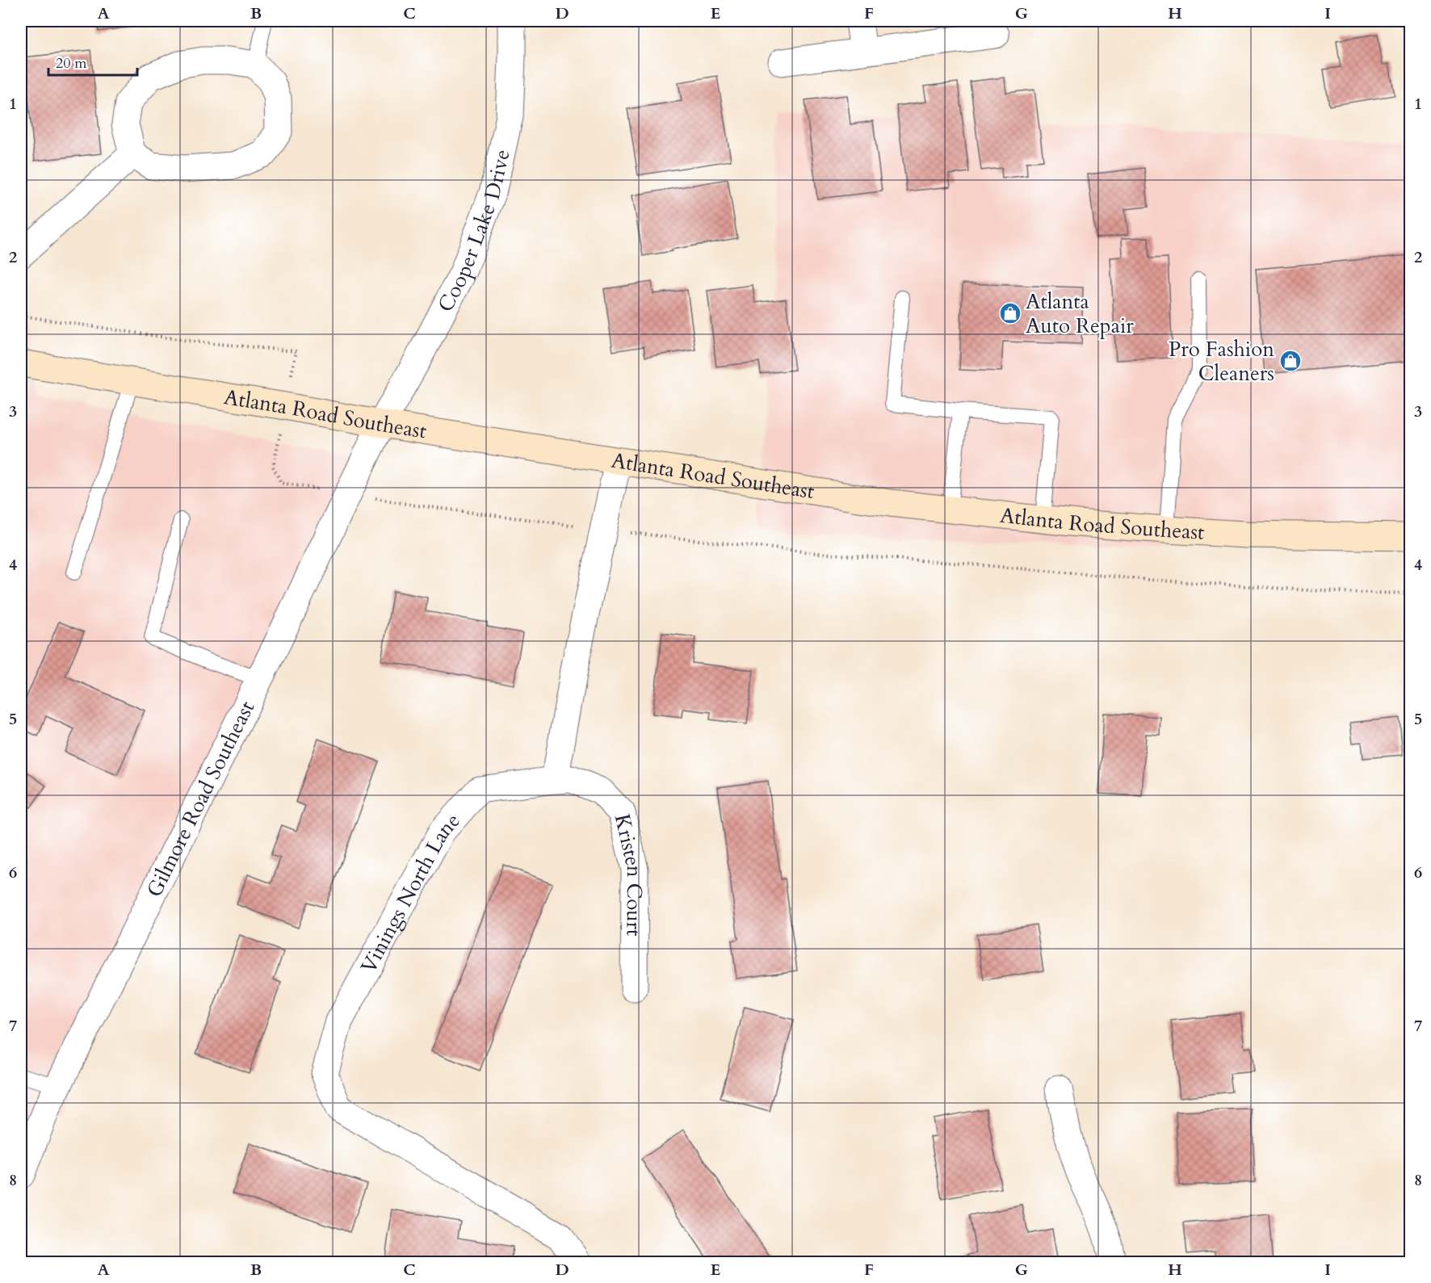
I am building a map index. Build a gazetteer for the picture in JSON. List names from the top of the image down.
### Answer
{
  "streets": {
    "main road": ["Atlanta Road Southeast"],
    "street": [
      "Cooper Lake Drive",
      "Gilmore Road Southeast",
      "Kristen Court",
      "Vinings North Lane"
    ]
  },
  "crossings": [
    ["Cooper Lake Drive", "Atlanta Road Southeast"],
    ["Cooper Lake Drive", "Gilmore Road Southeast"],
    ["Atlanta Road Southeast", "Gilmore Road Southeast"],
    ["Kristen Court", "Vinings North Lane"]
  ],
  "places": {
    "shop": ["Atlanta Auto Repair", "Pro Fashion Cleaners"]
  },
  "scale_bar": "20 m",
  "grid": {
    "columns": [
      "A",
      "B",
      "C",
      "D",
      "E",
      "F",
      "G",
      "H",
      "I"
    ],
    "rows": [
      "1",
      "2",
      "3",
      "4",
      "5",
      "6",
      "7",
      "8"
    ]
  }
}
